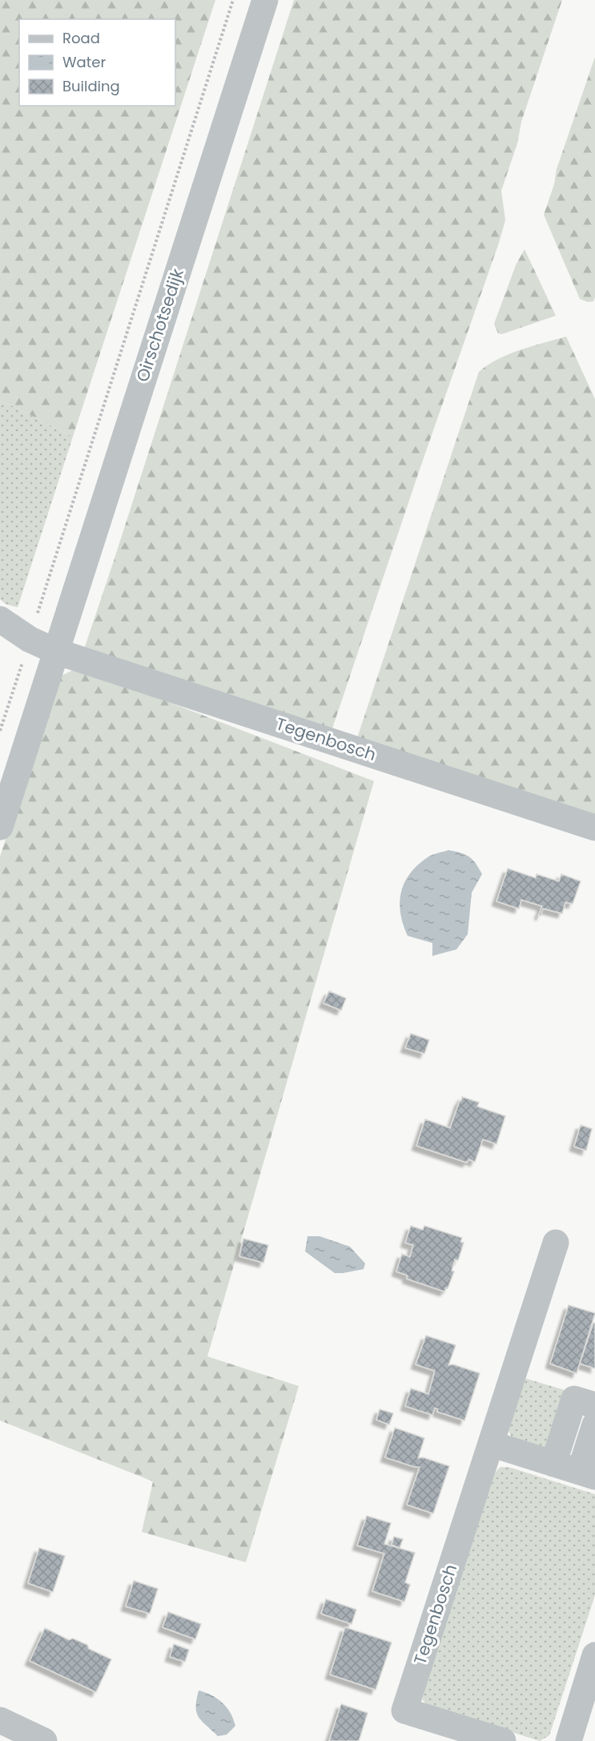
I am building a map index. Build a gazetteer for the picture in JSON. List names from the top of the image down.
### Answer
{
  "streets": {
    "street": ["Oirschotsedijk", "Tegenbosch"]
  },
  "crossings": [
    ["Oirschotsedijk", "Tegenbosch"]
  ],
  "legend": ["Road", "Water", "Building"]
}
